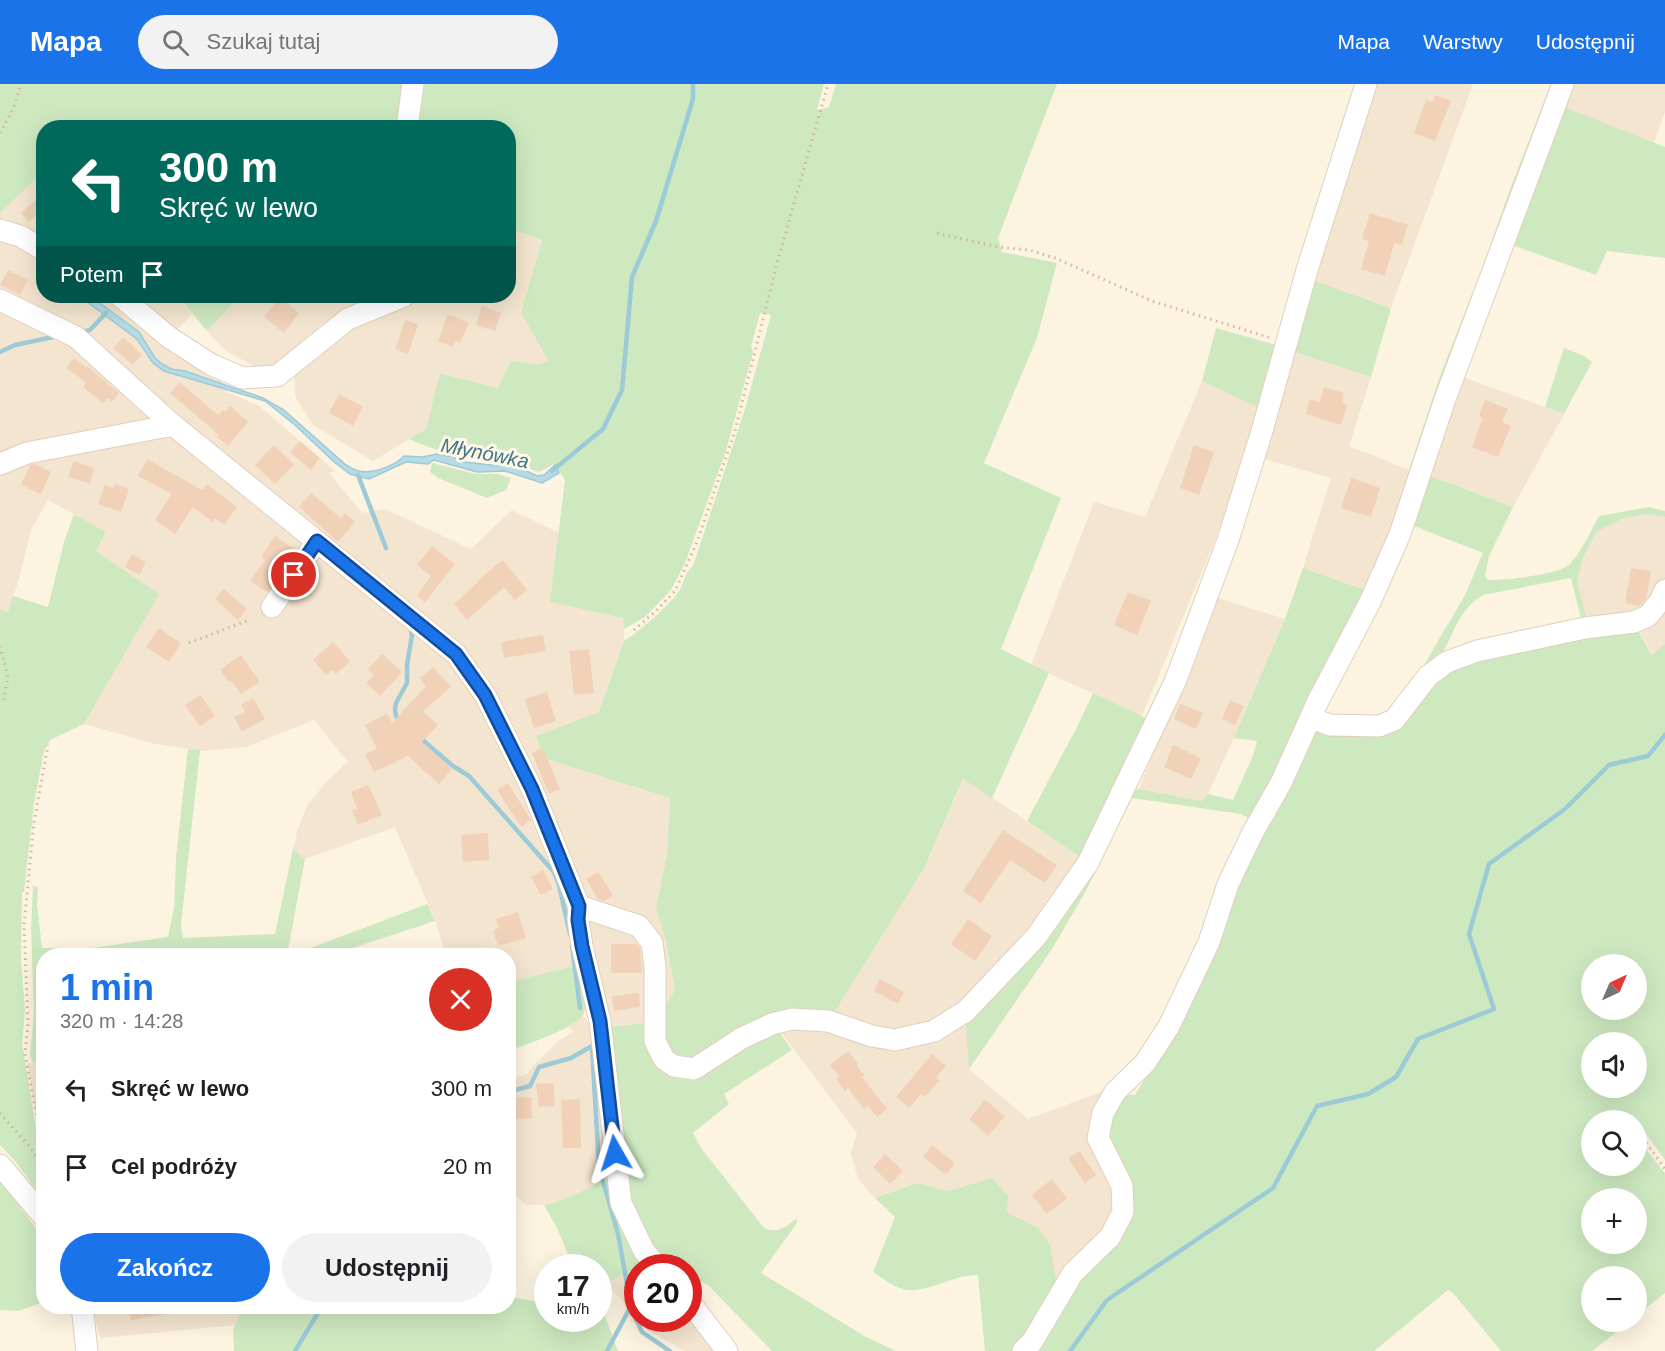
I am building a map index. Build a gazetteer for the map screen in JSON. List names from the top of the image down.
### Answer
{
  "water": ["Młynówka"],
  "north": "top right",
  "page": {
    "header": "Mapa",
    "search": "Szukaj tutaj",
    "nav": ["Mapa", "Warstwy", "Udostępnij"],
    "turn": ["300 m", "Skręć w lewo"],
    "then": "Potem",
    "heading": ["1 min", "320 m · 14:28"],
    "map_buttons": ["+", "−"],
    "list": [
      {
        "name": "Skręć w lewo",
        "value": "300 m"
      },
      {
        "name": "Cel podróży",
        "value": "20 m"
      }
    ],
    "buttons": ["Zakończ", "Udostępnij"],
    "speed": "17 km/h",
    "limit": "20"
  }
}
